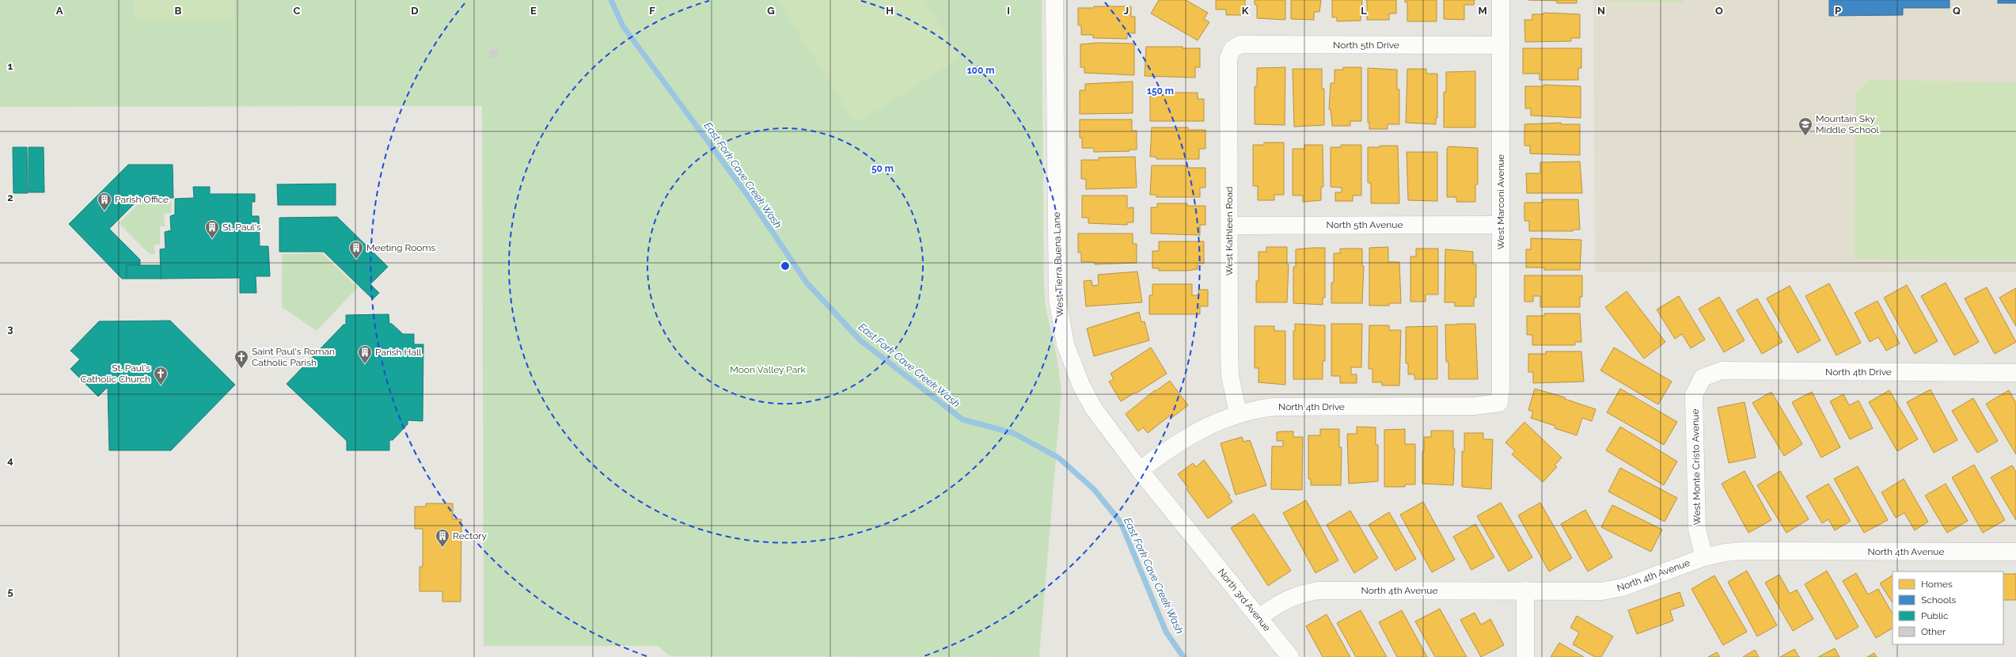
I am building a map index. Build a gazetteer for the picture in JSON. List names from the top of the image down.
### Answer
{
  "streets": {
    "street": [
      "North 5th Drive",
      "West Marconi Avenue",
      "North 5th Avenue",
      "West Kathleen Road",
      "West Tierra Buena Lane",
      "North 4th Drive",
      "West Monte Cristo Avenue",
      "North 4th Avenue",
      "North 3rd Avenue"
    ]
  },
  "crossings": [
    ["North 5th Drive", "West Marconi Avenue"],
    ["North 5th Drive", "West Kathleen Road"],
    ["West Marconi Avenue", "North 5th Avenue"],
    ["West Marconi Avenue", "North 4th Drive"],
    ["North 5th Avenue", "West Kathleen Road"],
    ["West Kathleen Road", "North 4th Drive"],
    ["West Tierra Buena Lane", "North 4th Drive"],
    ["West Tierra Buena Lane", "North 3rd Avenue"],
    ["North 4th Drive", "West Monte Cristo Avenue"],
    ["West Monte Cristo Avenue", "North 4th Avenue"],
    ["North 4th Avenue", "North 3rd Avenue"]
  ],
  "water": ["East Fork Cave Creek Wash"],
  "parks": ["Moon Valley Park"],
  "places": {
    "school or university": ["Mountain Sky Middle School"],
    "building": [
      "Parish Office",
      "St. Paul's",
      "Meeting Rooms",
      "Parish Hall",
      "Rectory"
    ],
    "church": ["Saint Paul's Roman Catholic Parish", "St. Paul's Catholic Church"]
  },
  "legend": [
    "Homes",
    "Schools",
    "Public",
    "Other"
  ],
  "grid": {
    "columns": [
      "A",
      "B",
      "C",
      "D",
      "E",
      "F",
      "G",
      "H",
      "I",
      "J",
      "K",
      "L",
      "M",
      "N",
      "O",
      "P",
      "Q"
    ],
    "rows": [
      "1",
      "2",
      "3",
      "4",
      "5"
    ]
  },
  "rings": ["100 m", "150 m", "50 m"]
}
